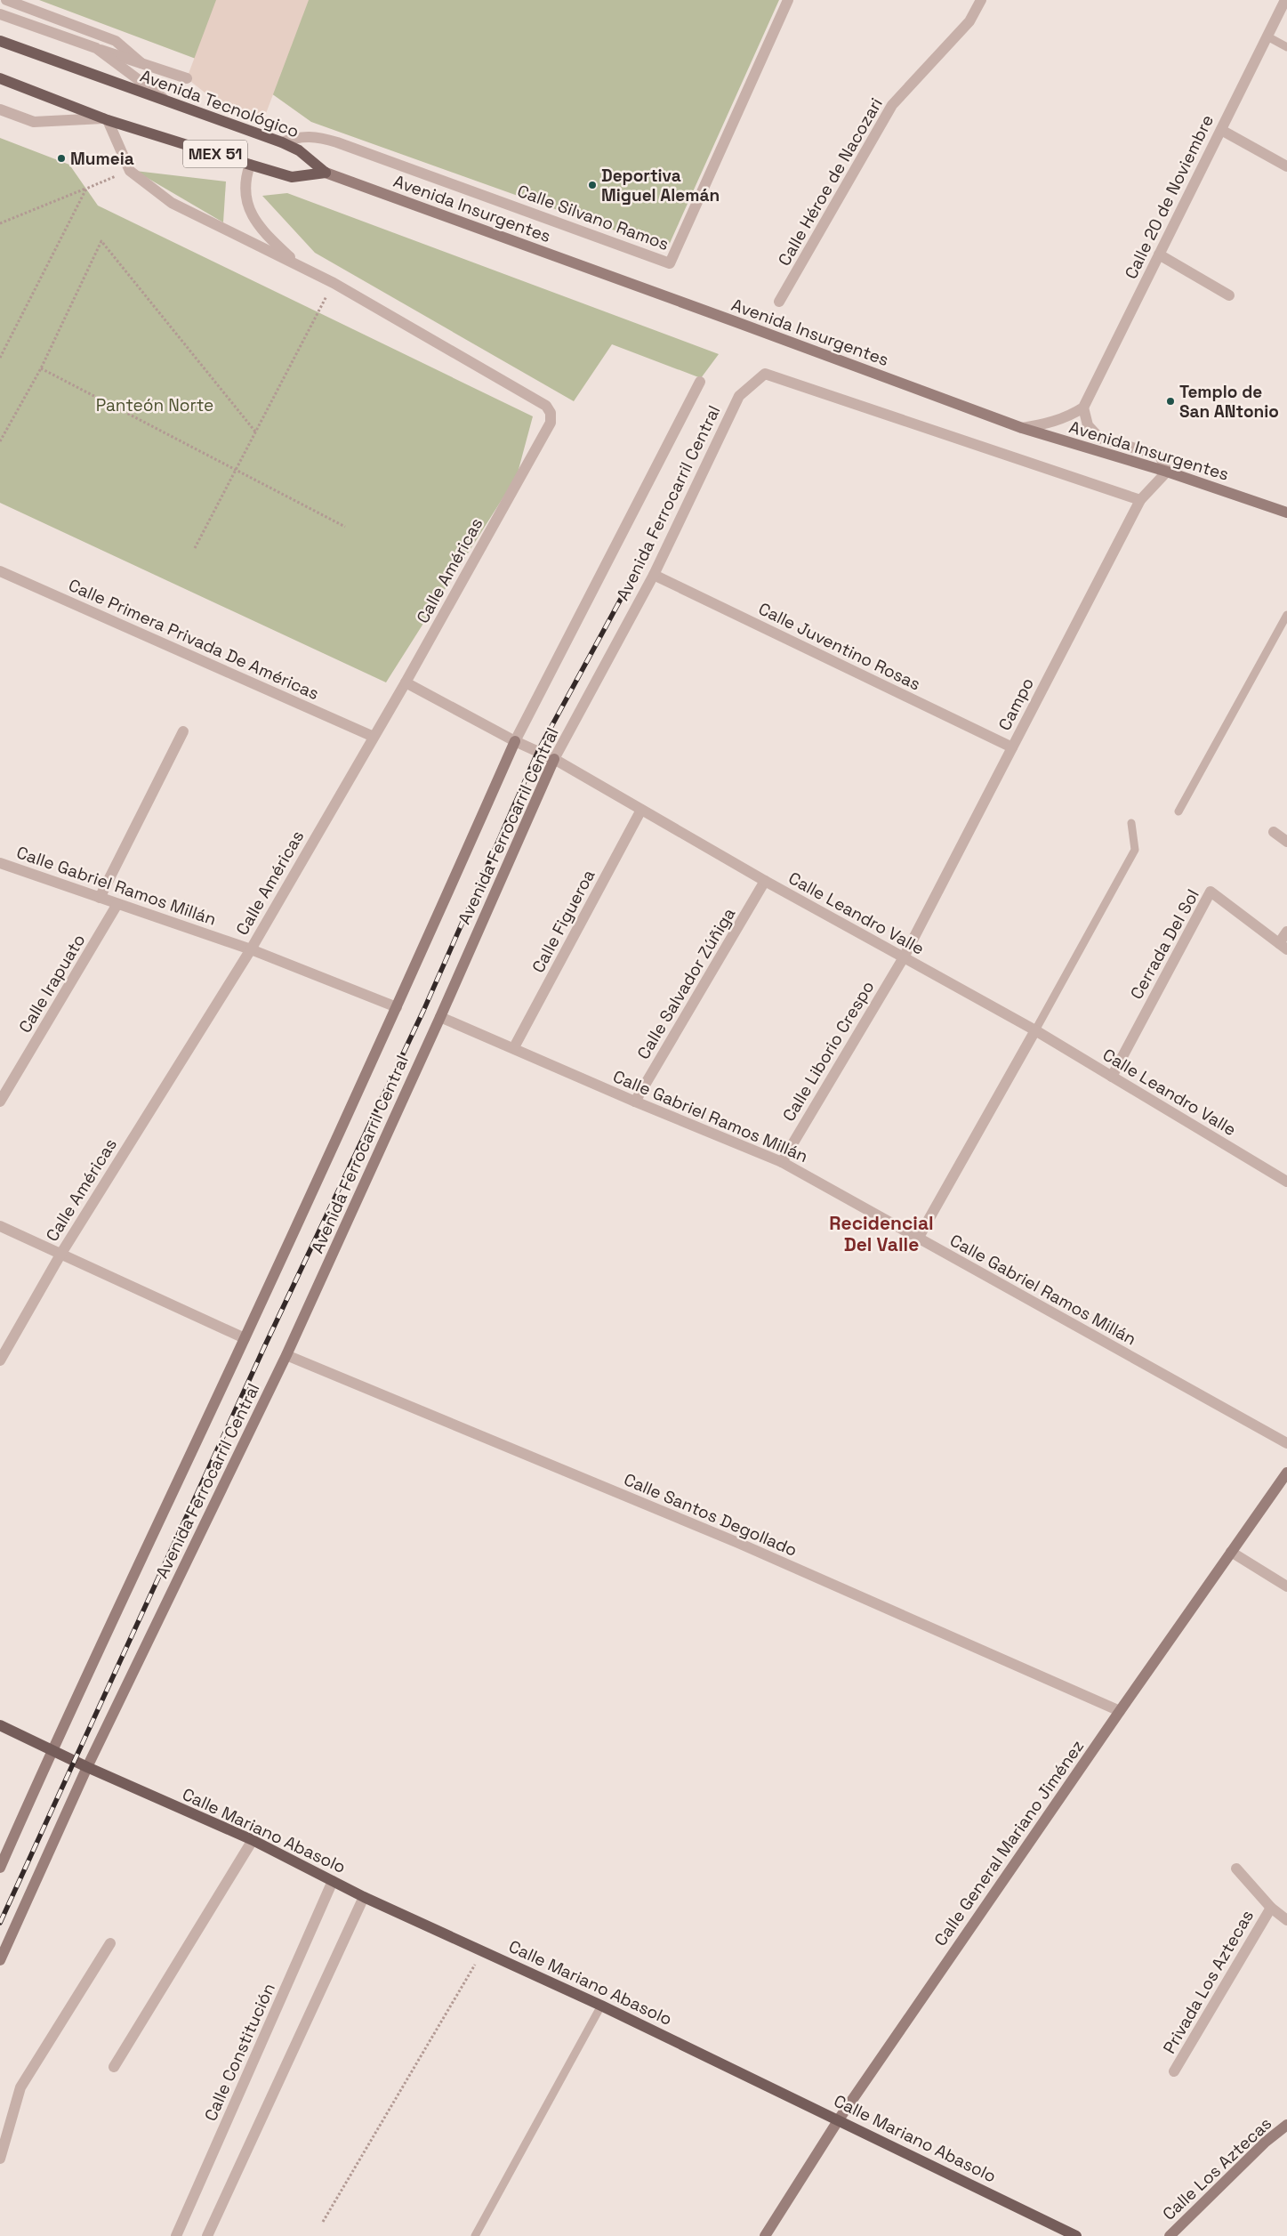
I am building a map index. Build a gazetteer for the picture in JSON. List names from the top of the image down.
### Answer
{
  "streets": {
    "main road": [
      "Avenida Tecnológico",
      "MEX 51",
      "Avenida Insurgentes",
      "Avenida Ferrocarril Central",
      "Calle Mariano Abasolo",
      "Calle General Mariano Jiménez",
      "Calle Los Aztecas"
    ],
    "street": [
      "Calle Héroe de Nacozari",
      "Calle 20 de Noviembre",
      "Calle Silvano Ramos",
      "Calle Américas",
      "Calle Primera Privada De Américas",
      "Calle Juventino Rosas",
      "Campo",
      "Calle Gabriel Ramos Millán",
      "Calle Leandro Valle",
      "Calle Figueroa",
      "Cerrada Del Sol",
      "Calle Irapuato",
      "Calle Salvador Zúñiga",
      "Calle Liborio Crespo",
      "Calle Santos Degollado",
      "Privada Los Aztecas",
      "Calle Constitución"
    ]
  },
  "crossings": [
    ["Avenida Tecnológico", "MEX 51"],
    ["Avenida Tecnológico", "Avenida Insurgentes"],
    ["Avenida Tecnológico", "Calle Silvano Ramos"],
    ["MEX 51", "Avenida Insurgentes"],
    ["Avenida Insurgentes", "Campo"],
    ["Avenida Ferrocarril Central", "Calle Juventino Rosas"],
    ["Avenida Ferrocarril Central", "Campo"],
    ["Avenida Ferrocarril Central", "Calle Gabriel Ramos Millán"],
    ["Avenida Ferrocarril Central", "Calle Leandro Valle"],
    ["Avenida Ferrocarril Central", "Calle Santos Degollado"],
    ["Avenida Ferrocarril Central", "Calle Mariano Abasolo"],
    ["Calle Américas", "Calle Primera Privada De Américas"],
    ["Calle Américas", "Calle Gabriel Ramos Millán"],
    ["Calle Américas", "Calle Leandro Valle"],
    ["Calle Juventino Rosas", "Campo"],
    ["Campo", "Calle Leandro Valle"],
    ["Campo", "Calle Liborio Crespo"],
    ["Calle Gabriel Ramos Millán", "Calle Figueroa"],
    ["Calle Gabriel Ramos Millán", "Calle Irapuato"],
    ["Calle Gabriel Ramos Millán", "Calle Salvador Zúñiga"],
    ["Calle Gabriel Ramos Millán", "Calle Liborio Crespo"],
    ["Calle Leandro Valle", "Calle Figueroa"],
    ["Calle Leandro Valle", "Cerrada Del Sol"],
    ["Calle Leandro Valle", "Calle Salvador Zúñiga"],
    ["Calle Leandro Valle", "Calle Liborio Crespo"],
    ["Calle Santos Degollado", "Calle General Mariano Jiménez"],
    ["Calle Mariano Abasolo", "Calle General Mariano Jiménez"],
    ["Calle Mariano Abasolo", "Calle Constitución"]
  ],
  "districts": ["Recidencial Del Valle"],
  "parks": ["Panteón Norte"],
  "places": ["Mumeia", "Deportiva Miguel Alemán", "Templo de San ANtonio"]
}
